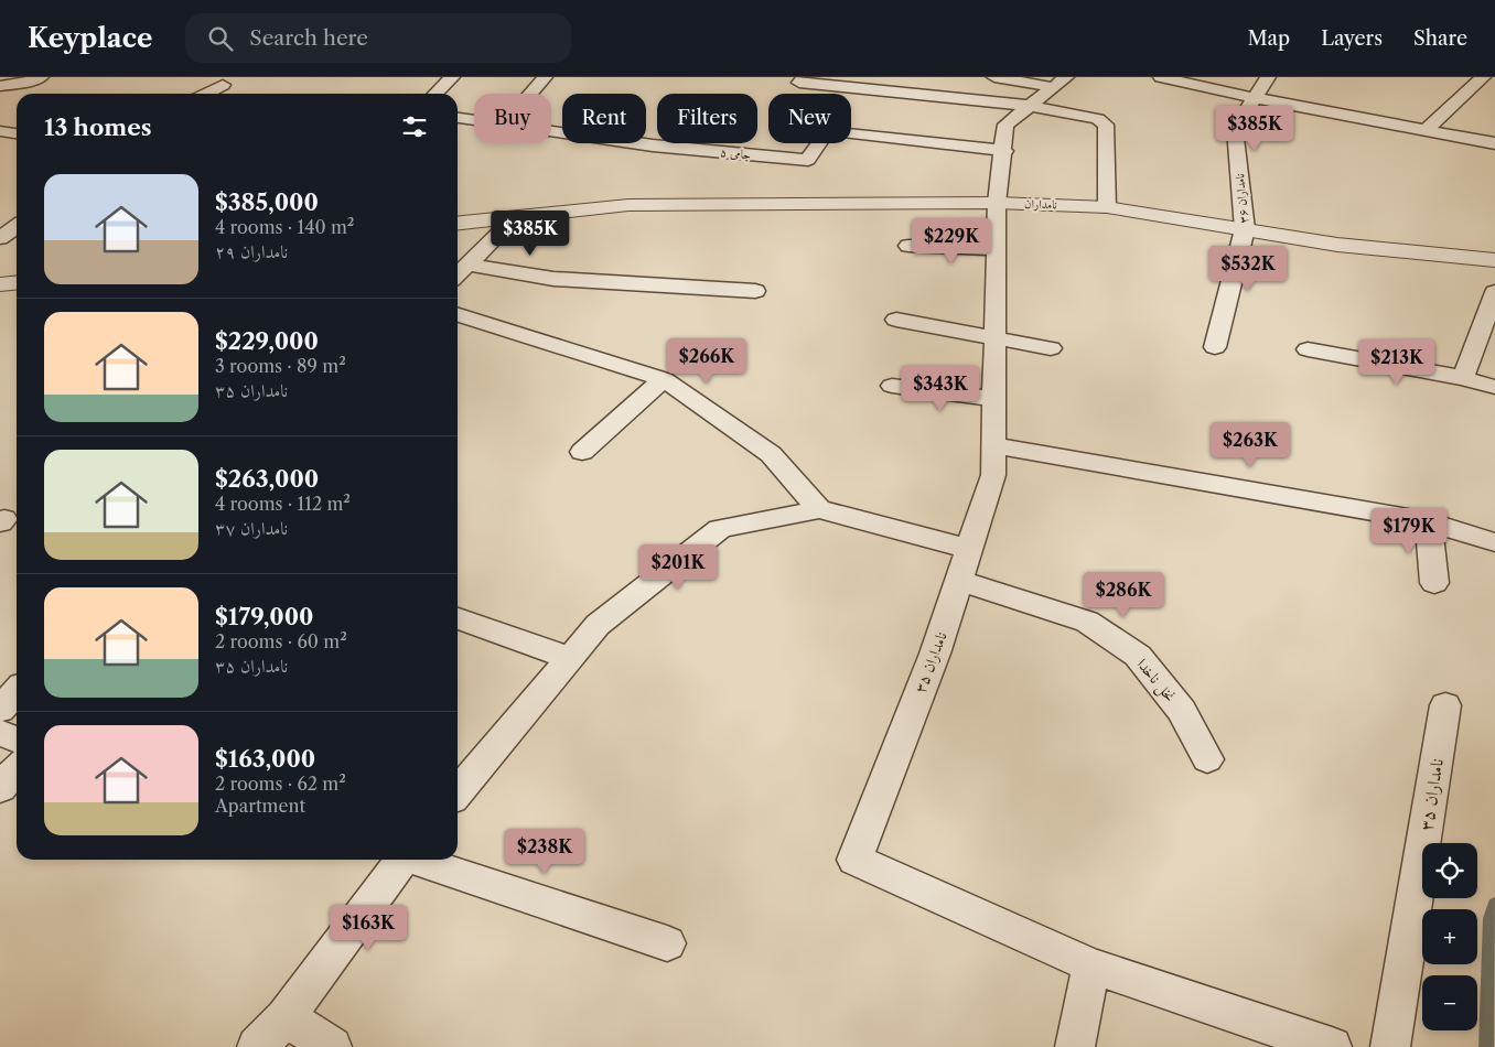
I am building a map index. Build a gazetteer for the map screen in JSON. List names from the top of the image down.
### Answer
{
  "streets": {
    "street": [
      "جامی ۵",
      "نامداران ۳۶",
      "نامداران",
      "نامداران ۳۵",
      "نخل ناخدا"
    ]
  },
  "crossings": [
    ["جامی ۵", "نامداران ۳۵"],
    ["نامداران ۳۶", "نامداران"],
    ["نامداران", "نامداران ۳۵"],
    ["نامداران ۳۵", "نخل ناخدا"]
  ],
  "page": {
    "header": "Keyplace",
    "search": "Search here",
    "nav": ["Map", "Layers", "Share"],
    "chip": [
      "Buy",
      "Rent",
      "Filters",
      "New"
    ],
    "heading": "13 homes",
    "price": [
      "$385K",
      "$385K",
      "$229K",
      "$532K",
      "$266K",
      "$213K",
      "$343K",
      "$263K",
      "$179K",
      "$201K",
      "$286K",
      "$238K",
      "$163K"
    ],
    "list": [
      {
        "name": "$385,000",
        "note": "4 rooms · 140 m² · نامداران ۲۹"
      },
      {
        "name": "$229,000",
        "note": "3 rooms · 89 m² · نامداران ۳۵"
      },
      {
        "name": "$263,000",
        "note": "4 rooms · 112 m² · نامداران ۳۷"
      },
      {
        "name": "$179,000",
        "note": "2 rooms · 60 m² · نامداران ۳۵"
      },
      {
        "name": "$163,000",
        "note": "2 rooms · 62 m² · Apartment"
      }
    ],
    "map_buttons": ["+", "−"]
  }
}
